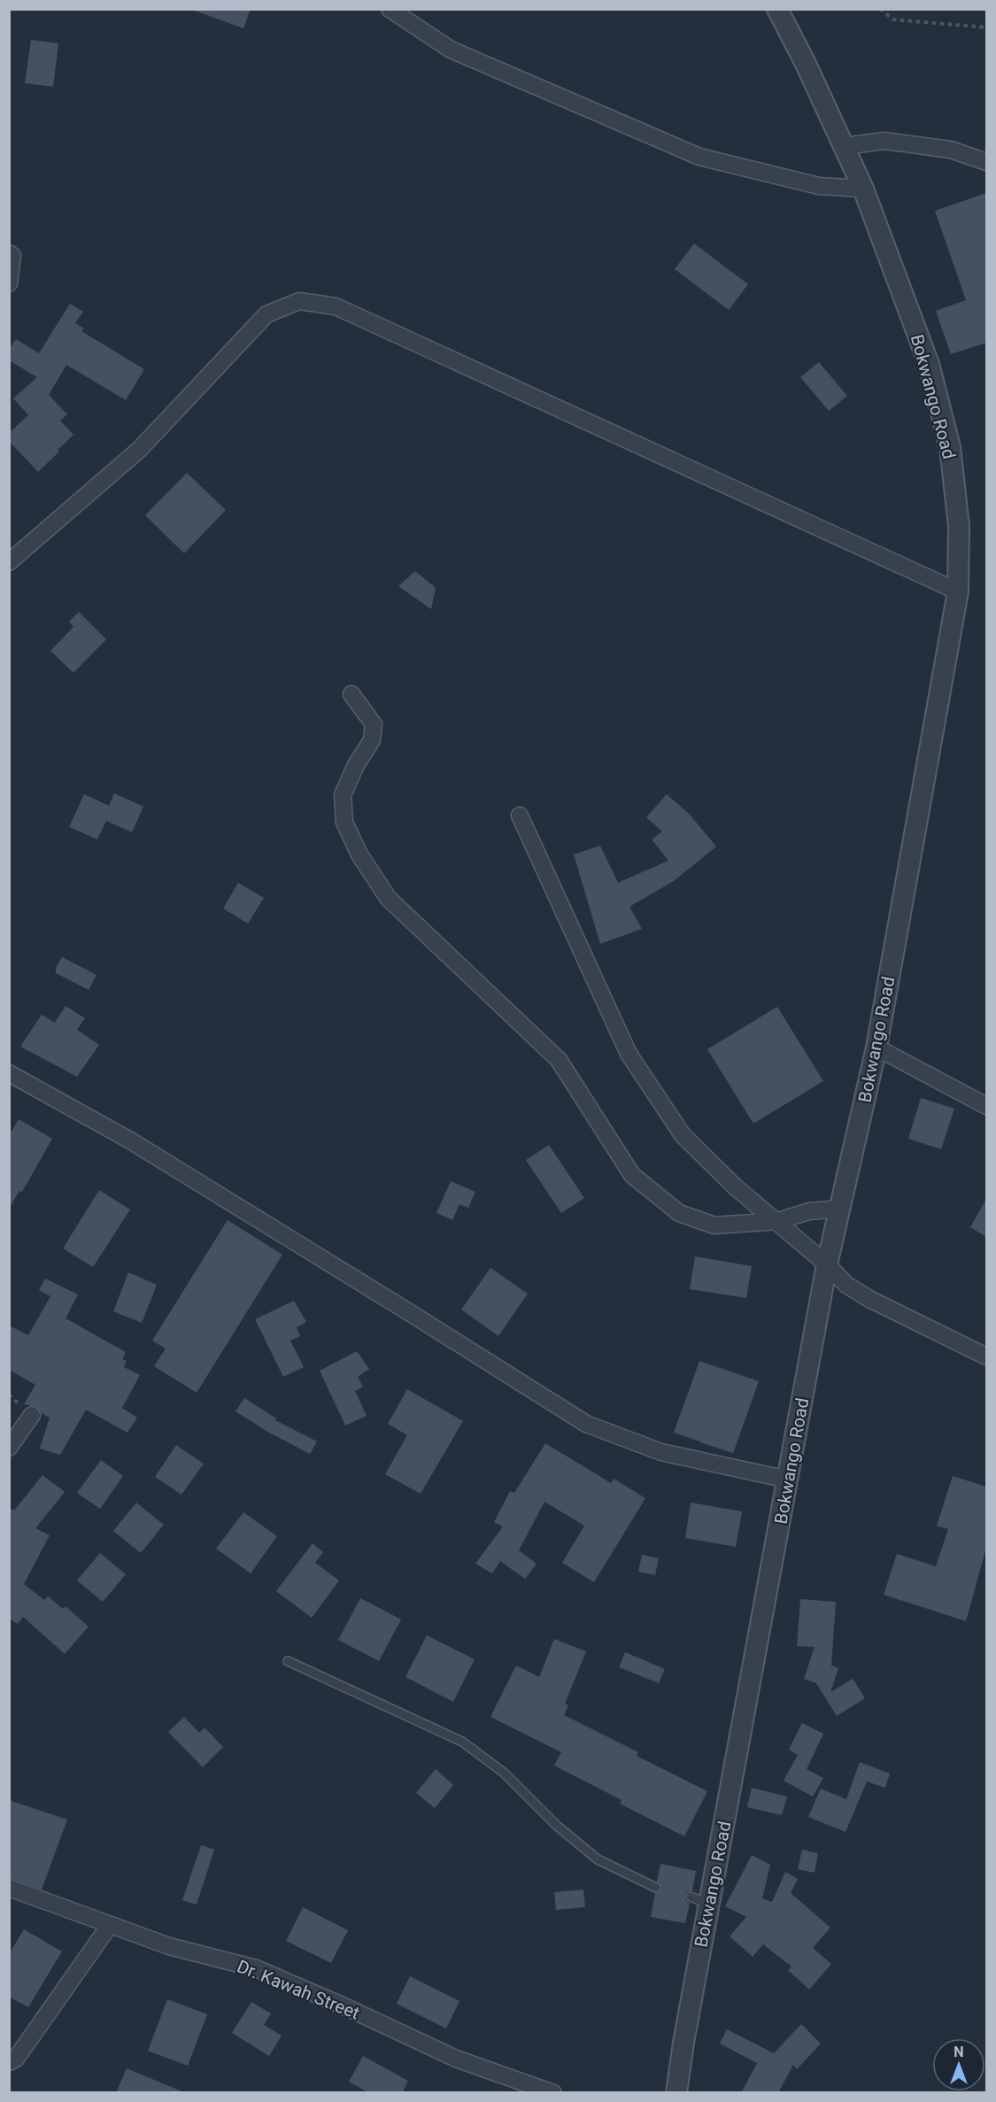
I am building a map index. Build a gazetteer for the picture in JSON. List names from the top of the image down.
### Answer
{
  "streets": {
    "street": ["Bokwango Road", "Dr. Kawah Street"]
  },
  "north": "top"
}
